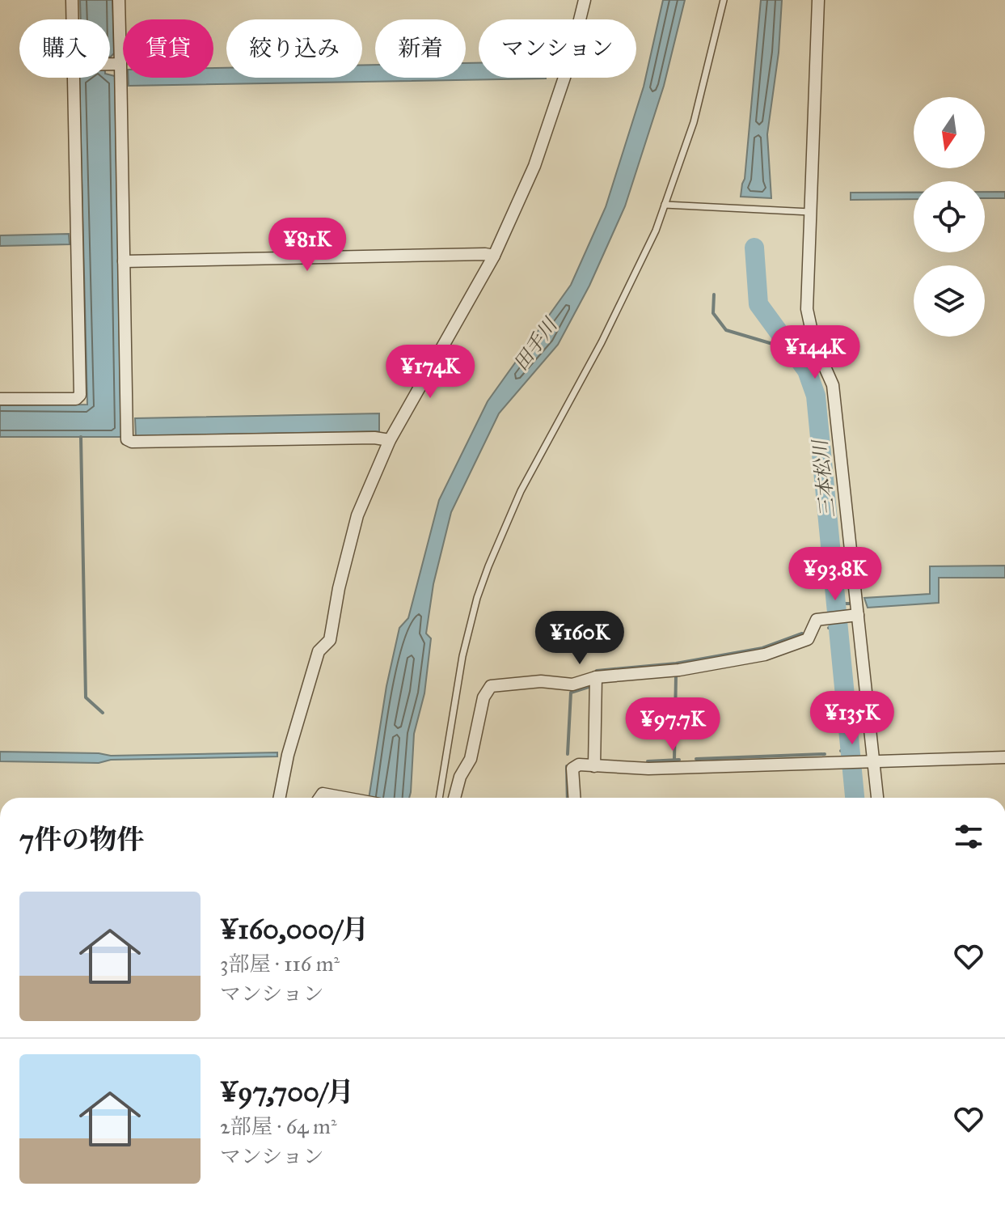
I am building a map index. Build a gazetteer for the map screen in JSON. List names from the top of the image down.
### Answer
{
  "water": ["田手川", "三本松川"],
  "north": "bottom",
  "page": {
    "chip": [
      "購入",
      "賃貸",
      "絞り込み",
      "新着",
      "マンション"
    ],
    "price": [
      "¥81K",
      "¥144K",
      "¥174K",
      "¥93.8K",
      "¥160K",
      "¥135K",
      "¥97.7K"
    ],
    "heading": "7件の物件",
    "list": [
      {
        "name": "¥160,000/月",
        "note": "3部屋 · 116 m² · マンション"
      },
      {
        "name": "¥97,700/月",
        "note": "2部屋 · 64 m² · マンション"
      }
    ]
  }
}
